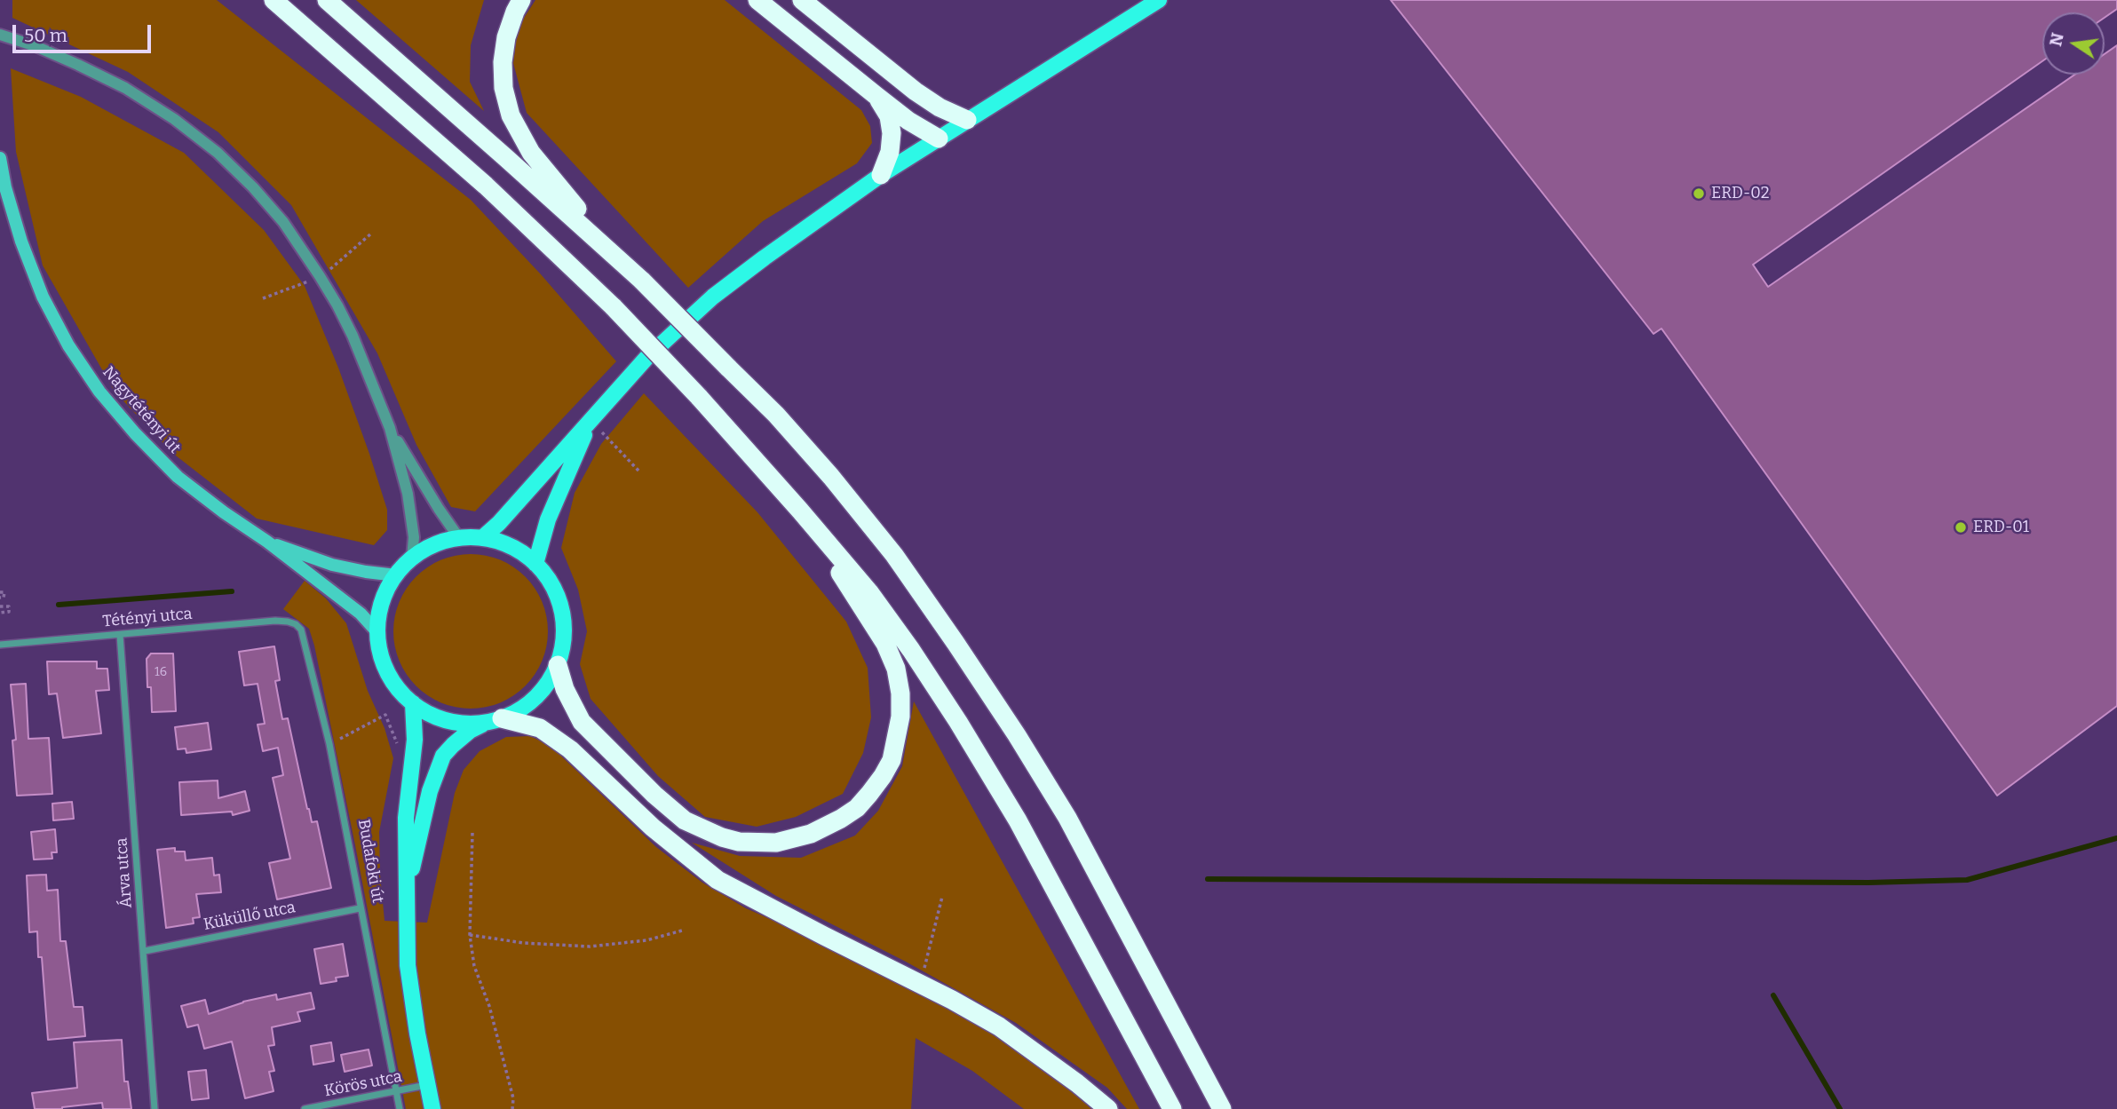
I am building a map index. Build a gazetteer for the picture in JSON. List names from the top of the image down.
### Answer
{
  "streets": {
    "main road": ["Nagytétényi út", "Budafoki út"],
    "street": [
      "Tétényi utca",
      "Árva utca",
      "Küküllő utca",
      "Körös utca"
    ]
  },
  "crossings": [
    ["Nagytétényi út", "Budafoki út"],
    ["Tétényi utca", "Budafoki út"],
    ["Tétényi utca", "Árva utca"],
    ["Budafoki út", "Küküllő utca"],
    ["Budafoki út", "Körös utca"],
    ["Árva utca", "Küküllő utca"]
  ],
  "places": ["ERD-02", "ERD-01"],
  "house_numbers": ["16"],
  "scale_bar": "50 m",
  "north": "left"
}
